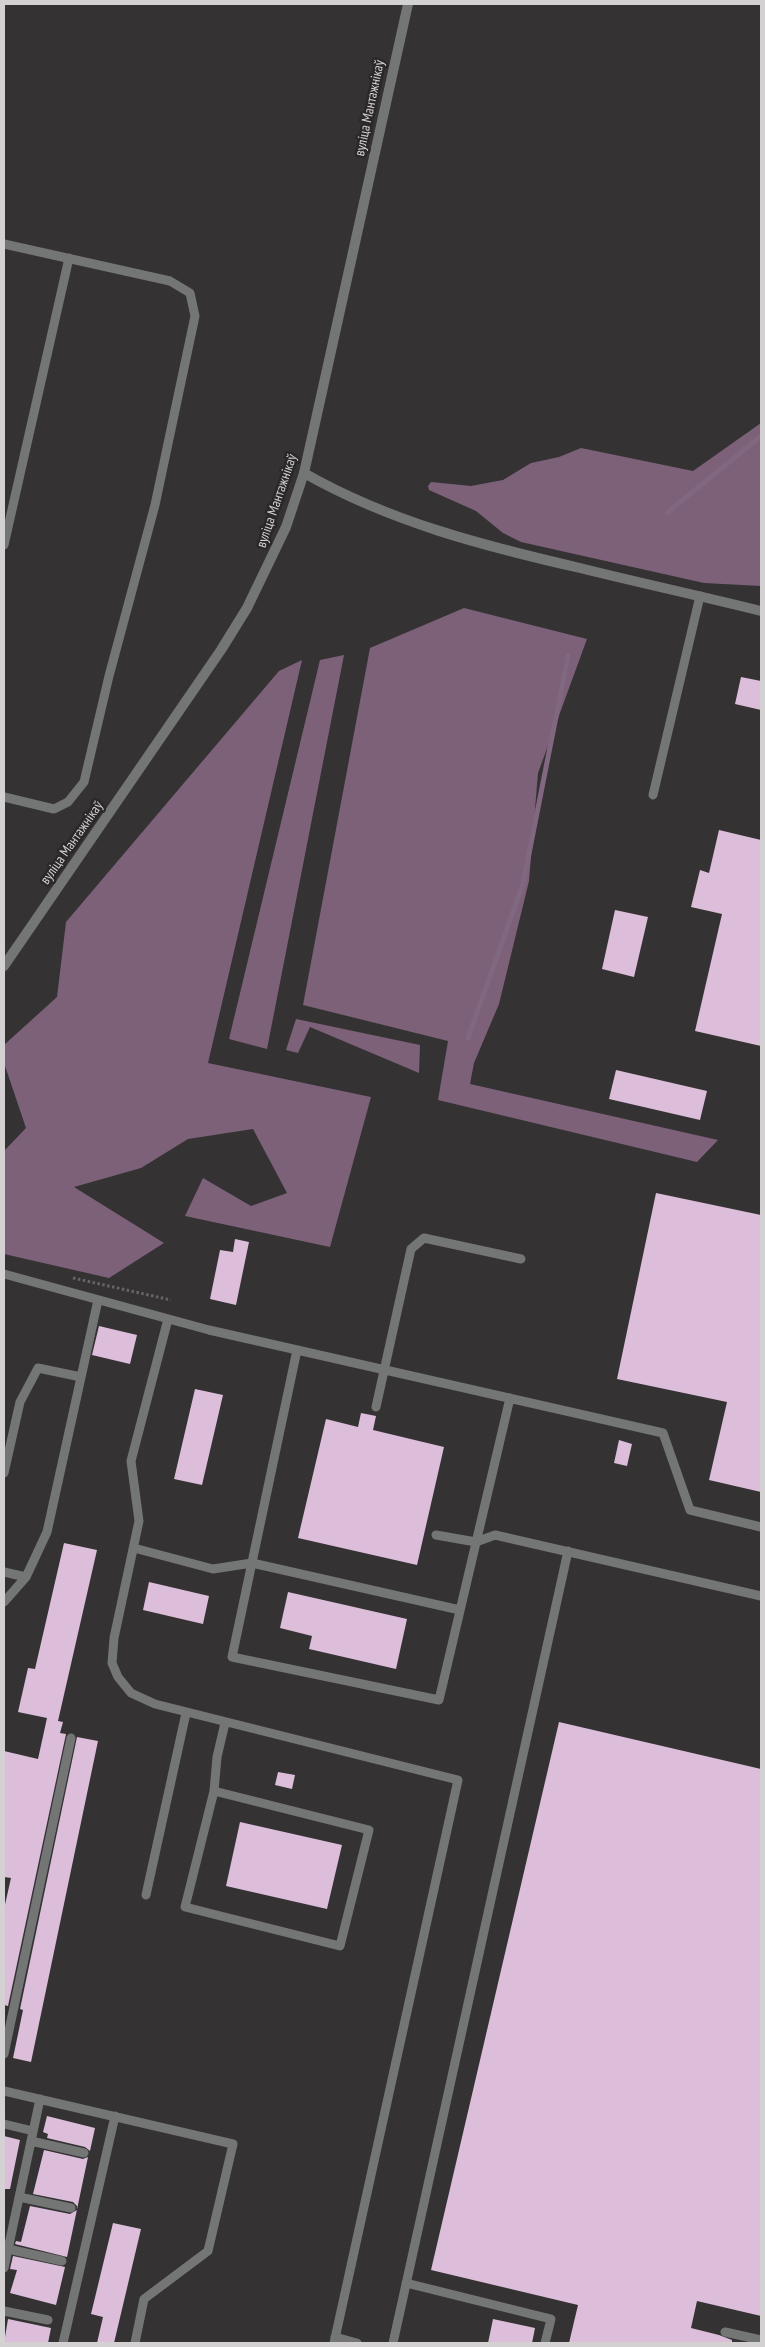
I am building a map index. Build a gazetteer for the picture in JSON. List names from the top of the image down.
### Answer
{
  "streets": {
    "street": ["вуліца Мантажнікаў"]
  }
}
